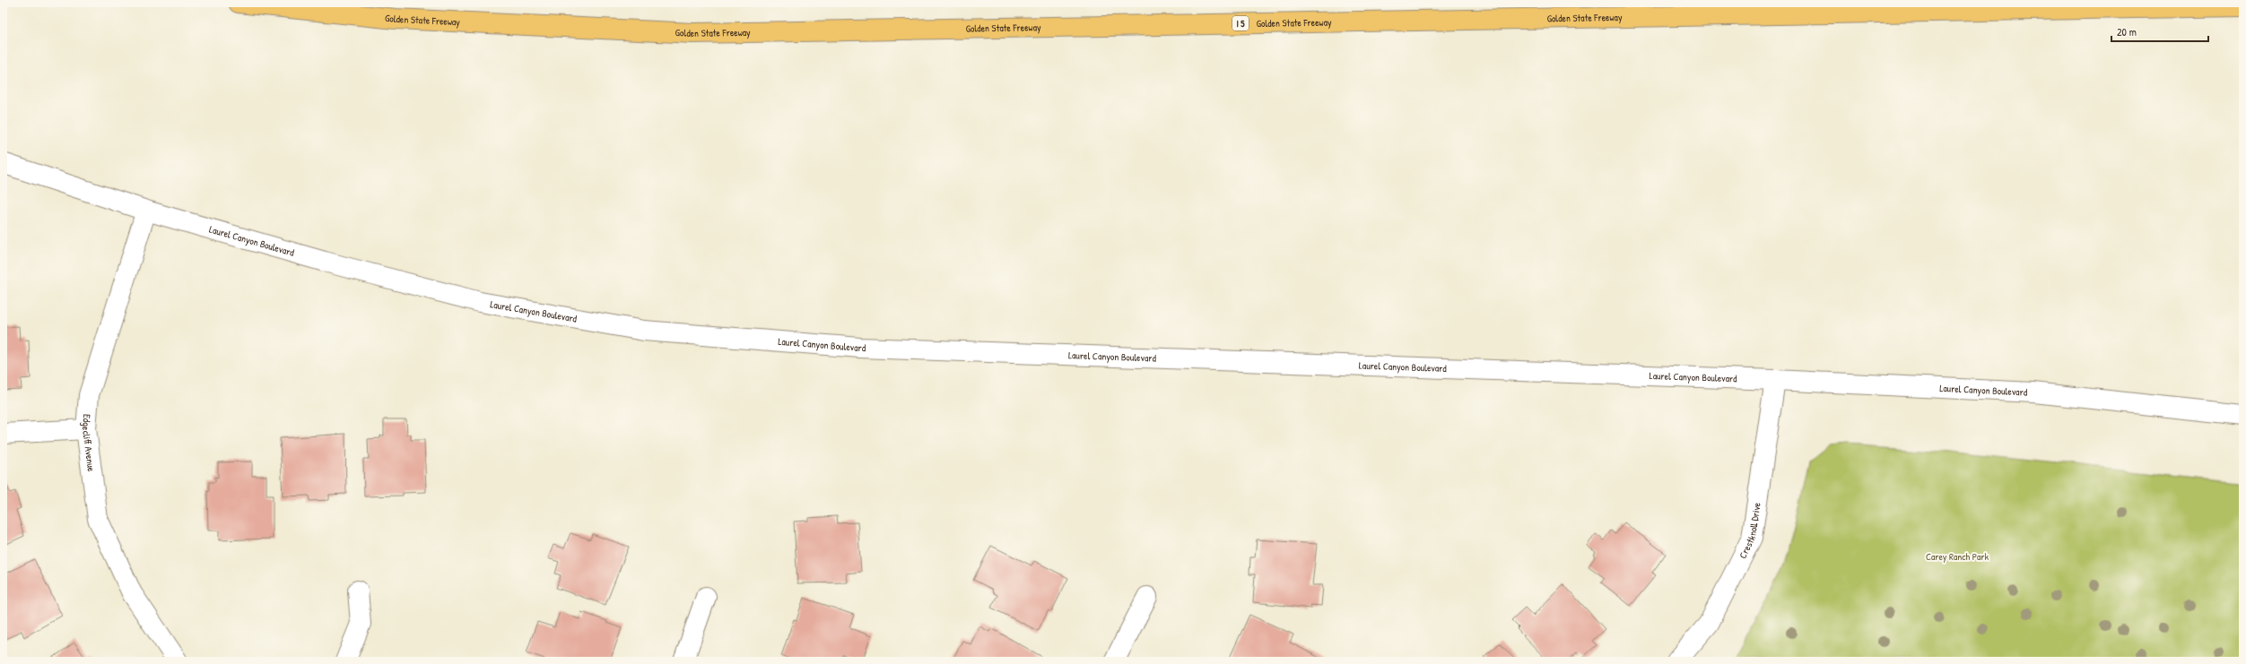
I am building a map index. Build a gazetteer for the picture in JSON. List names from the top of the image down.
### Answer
{
  "streets": {
    "highway": ["Golden State Freeway", "I 5"],
    "street": ["Laurel Canyon Boulevard", "Edgecliff Avenue", "Crestknoll Drive"]
  },
  "crossings": [
    ["Laurel Canyon Boulevard", "Edgecliff Avenue"],
    ["Laurel Canyon Boulevard", "Crestknoll Drive"]
  ],
  "parks": ["Carey Ranch Park"],
  "scale_bar": "20 m"
}
